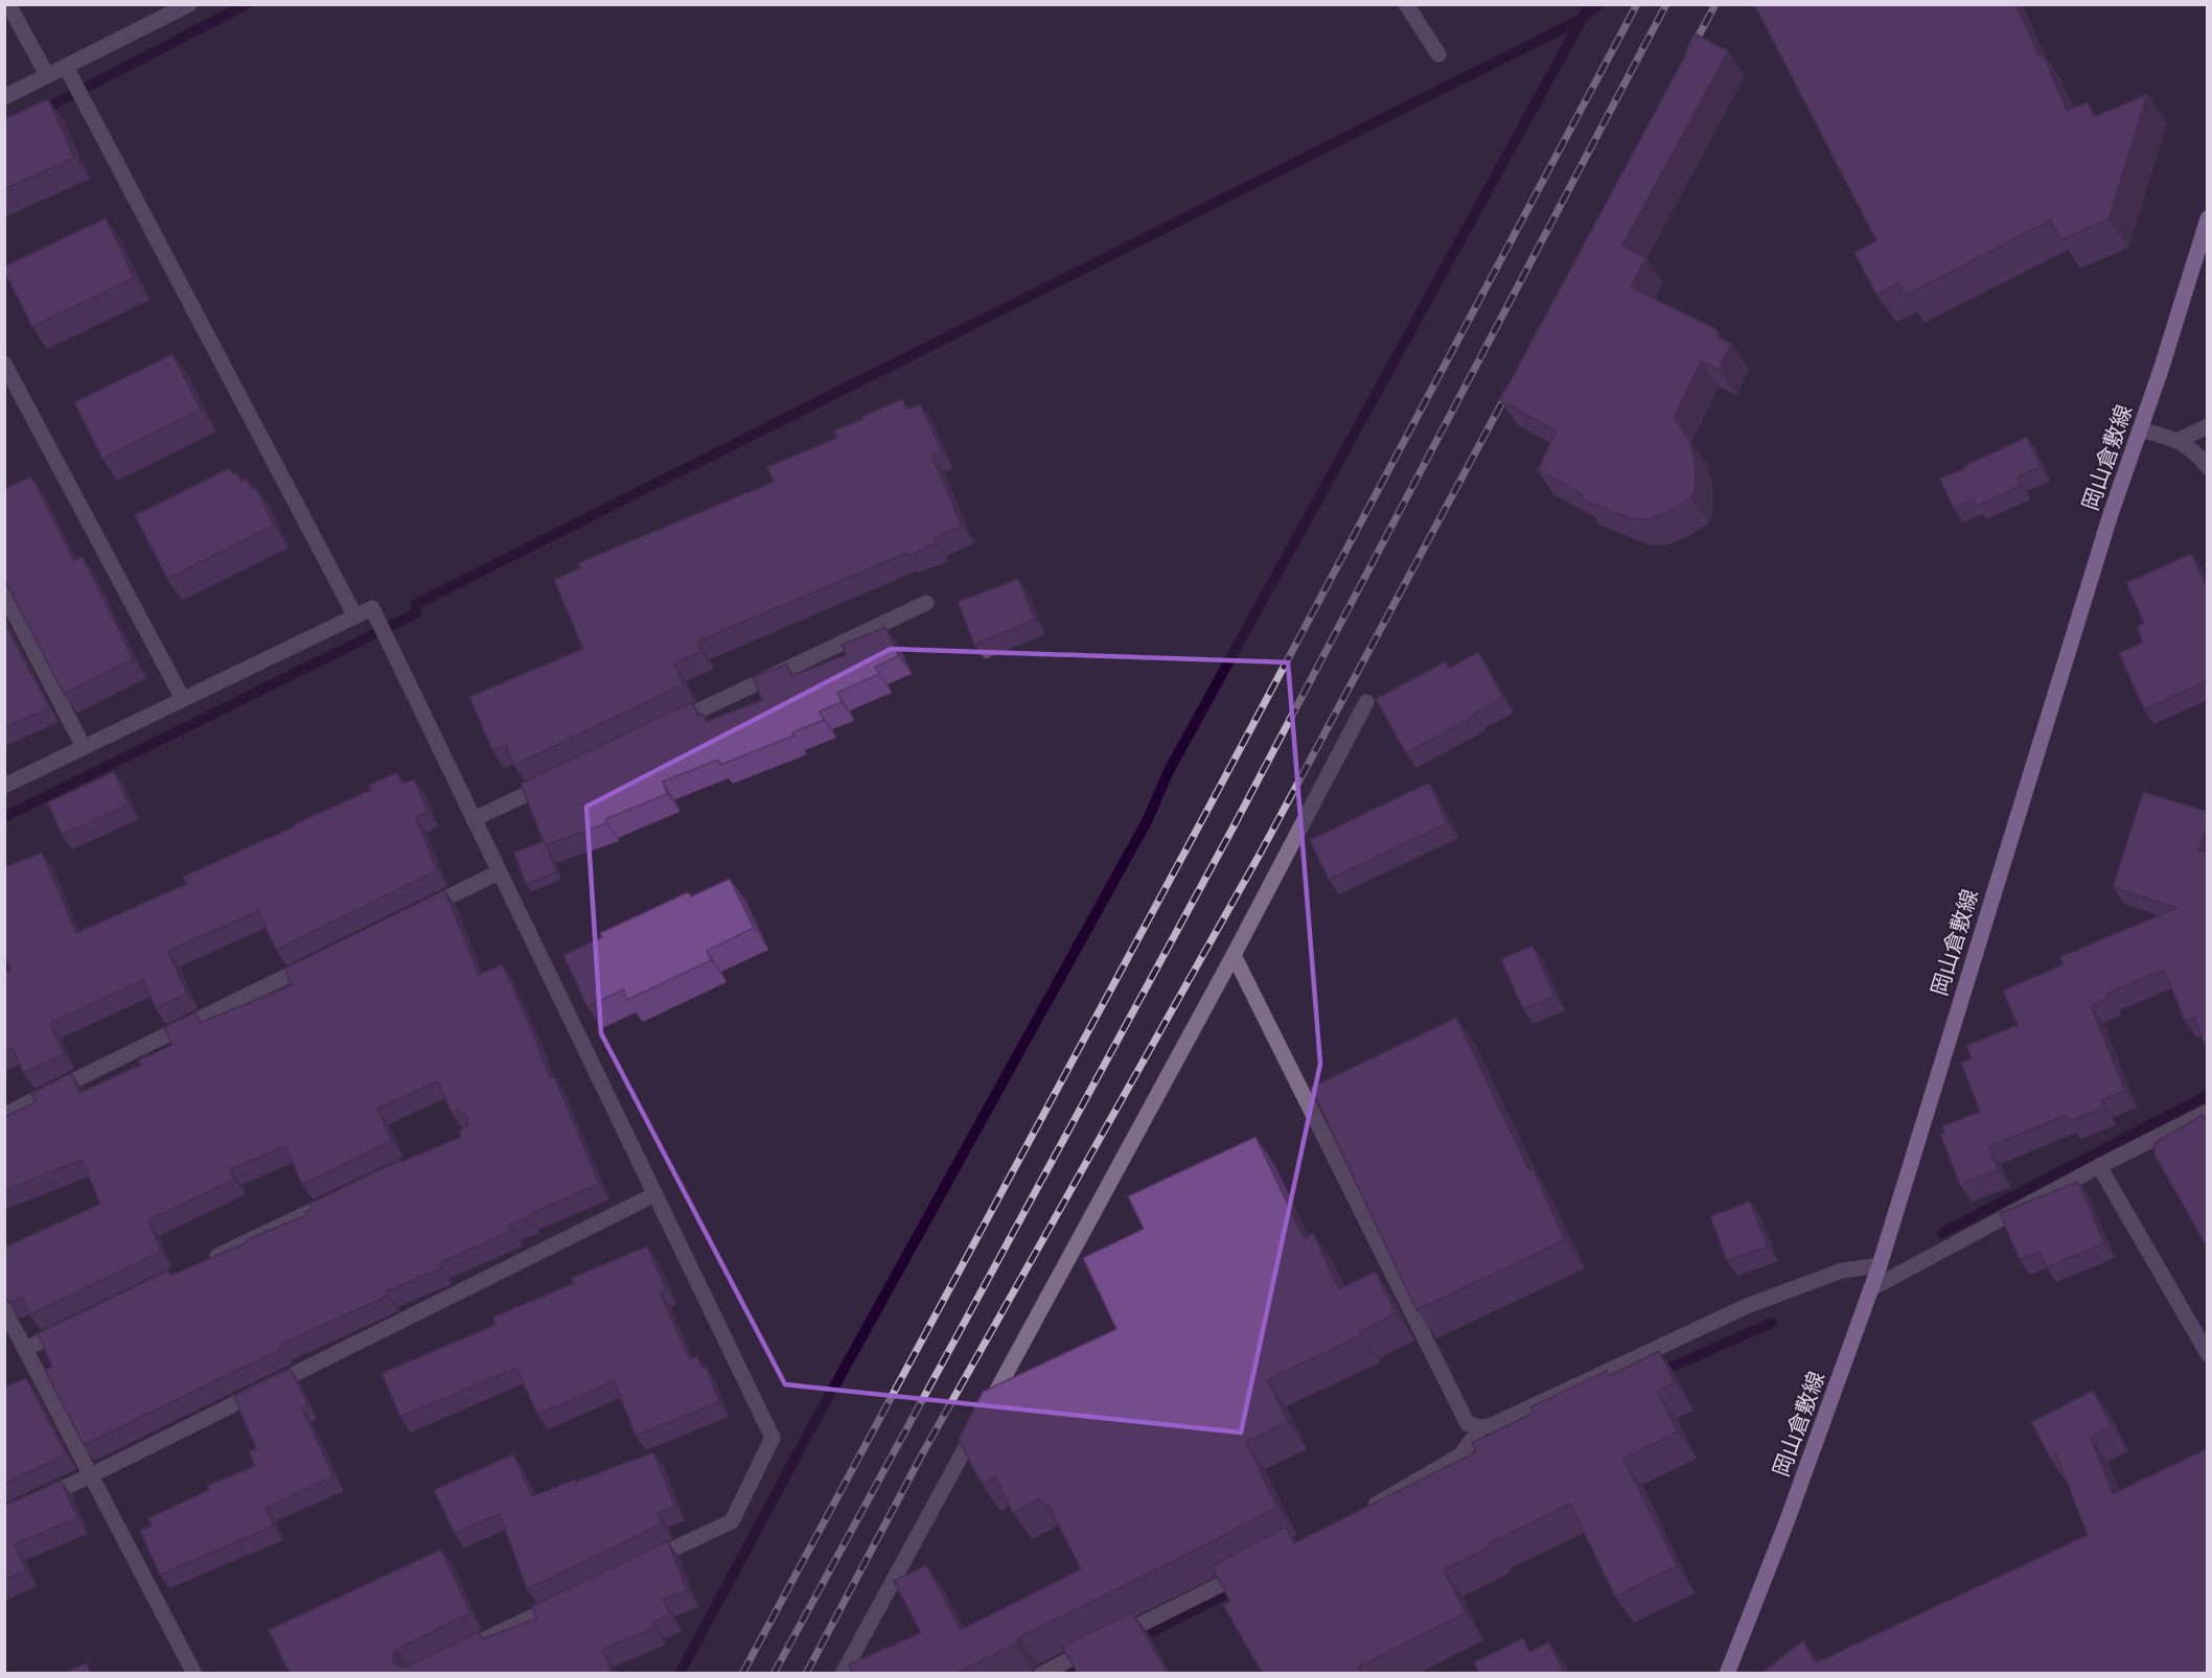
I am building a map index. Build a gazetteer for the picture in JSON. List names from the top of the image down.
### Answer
{
  "streets": {
    "main road": ["岡山倉敷線"]
  }
}
